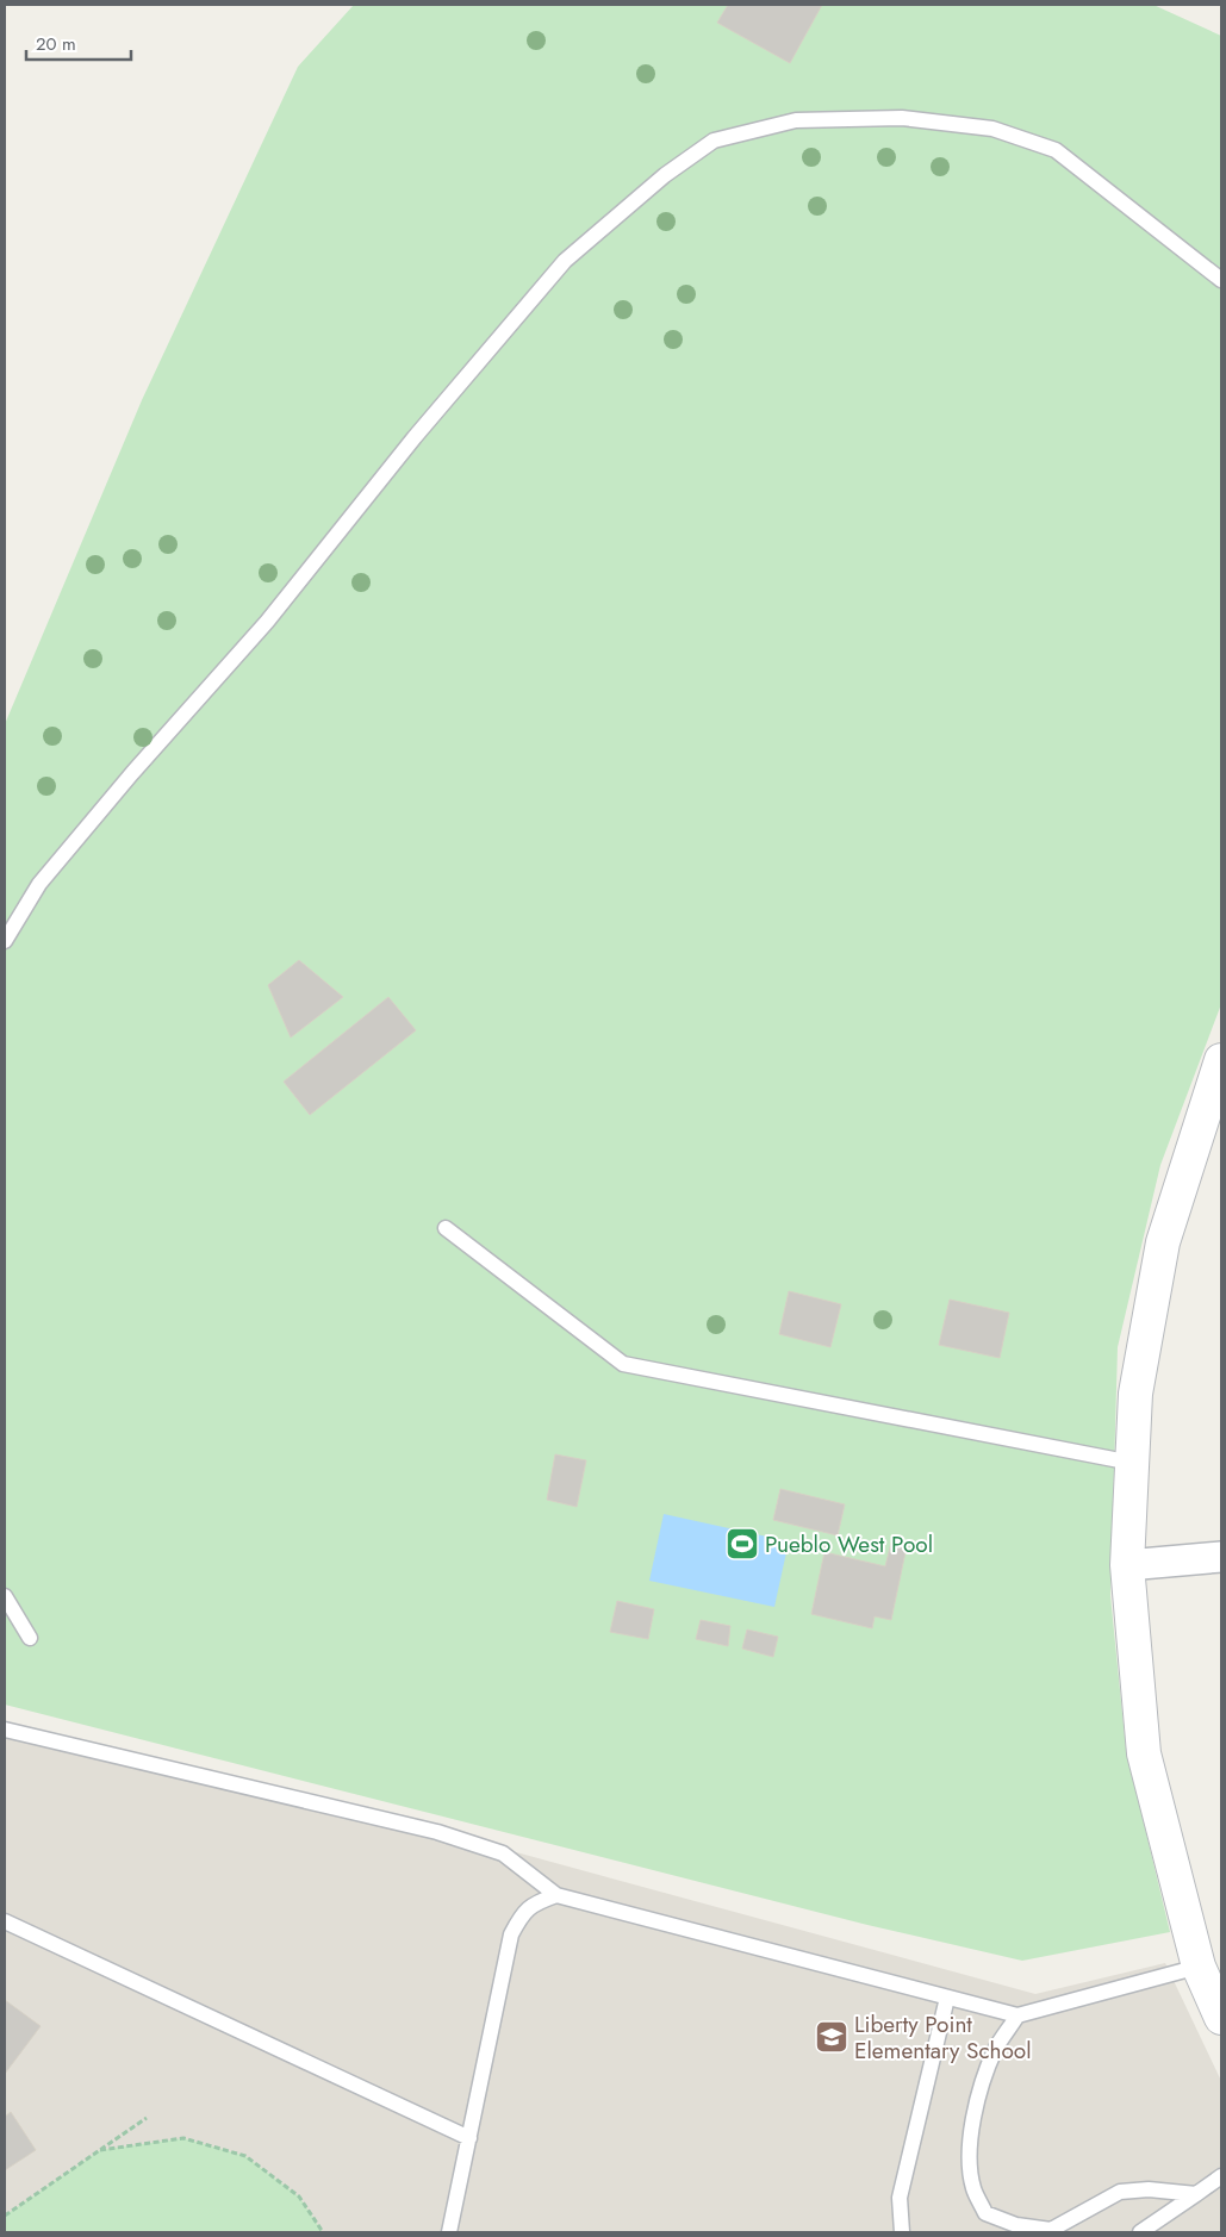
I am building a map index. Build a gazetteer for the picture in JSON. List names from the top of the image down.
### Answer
{
  "places": {
    "sports": ["Pueblo West Pool"],
    "school or university": ["Liberty Point Elementary School"]
  },
  "scale_bar": "20 m"
}
